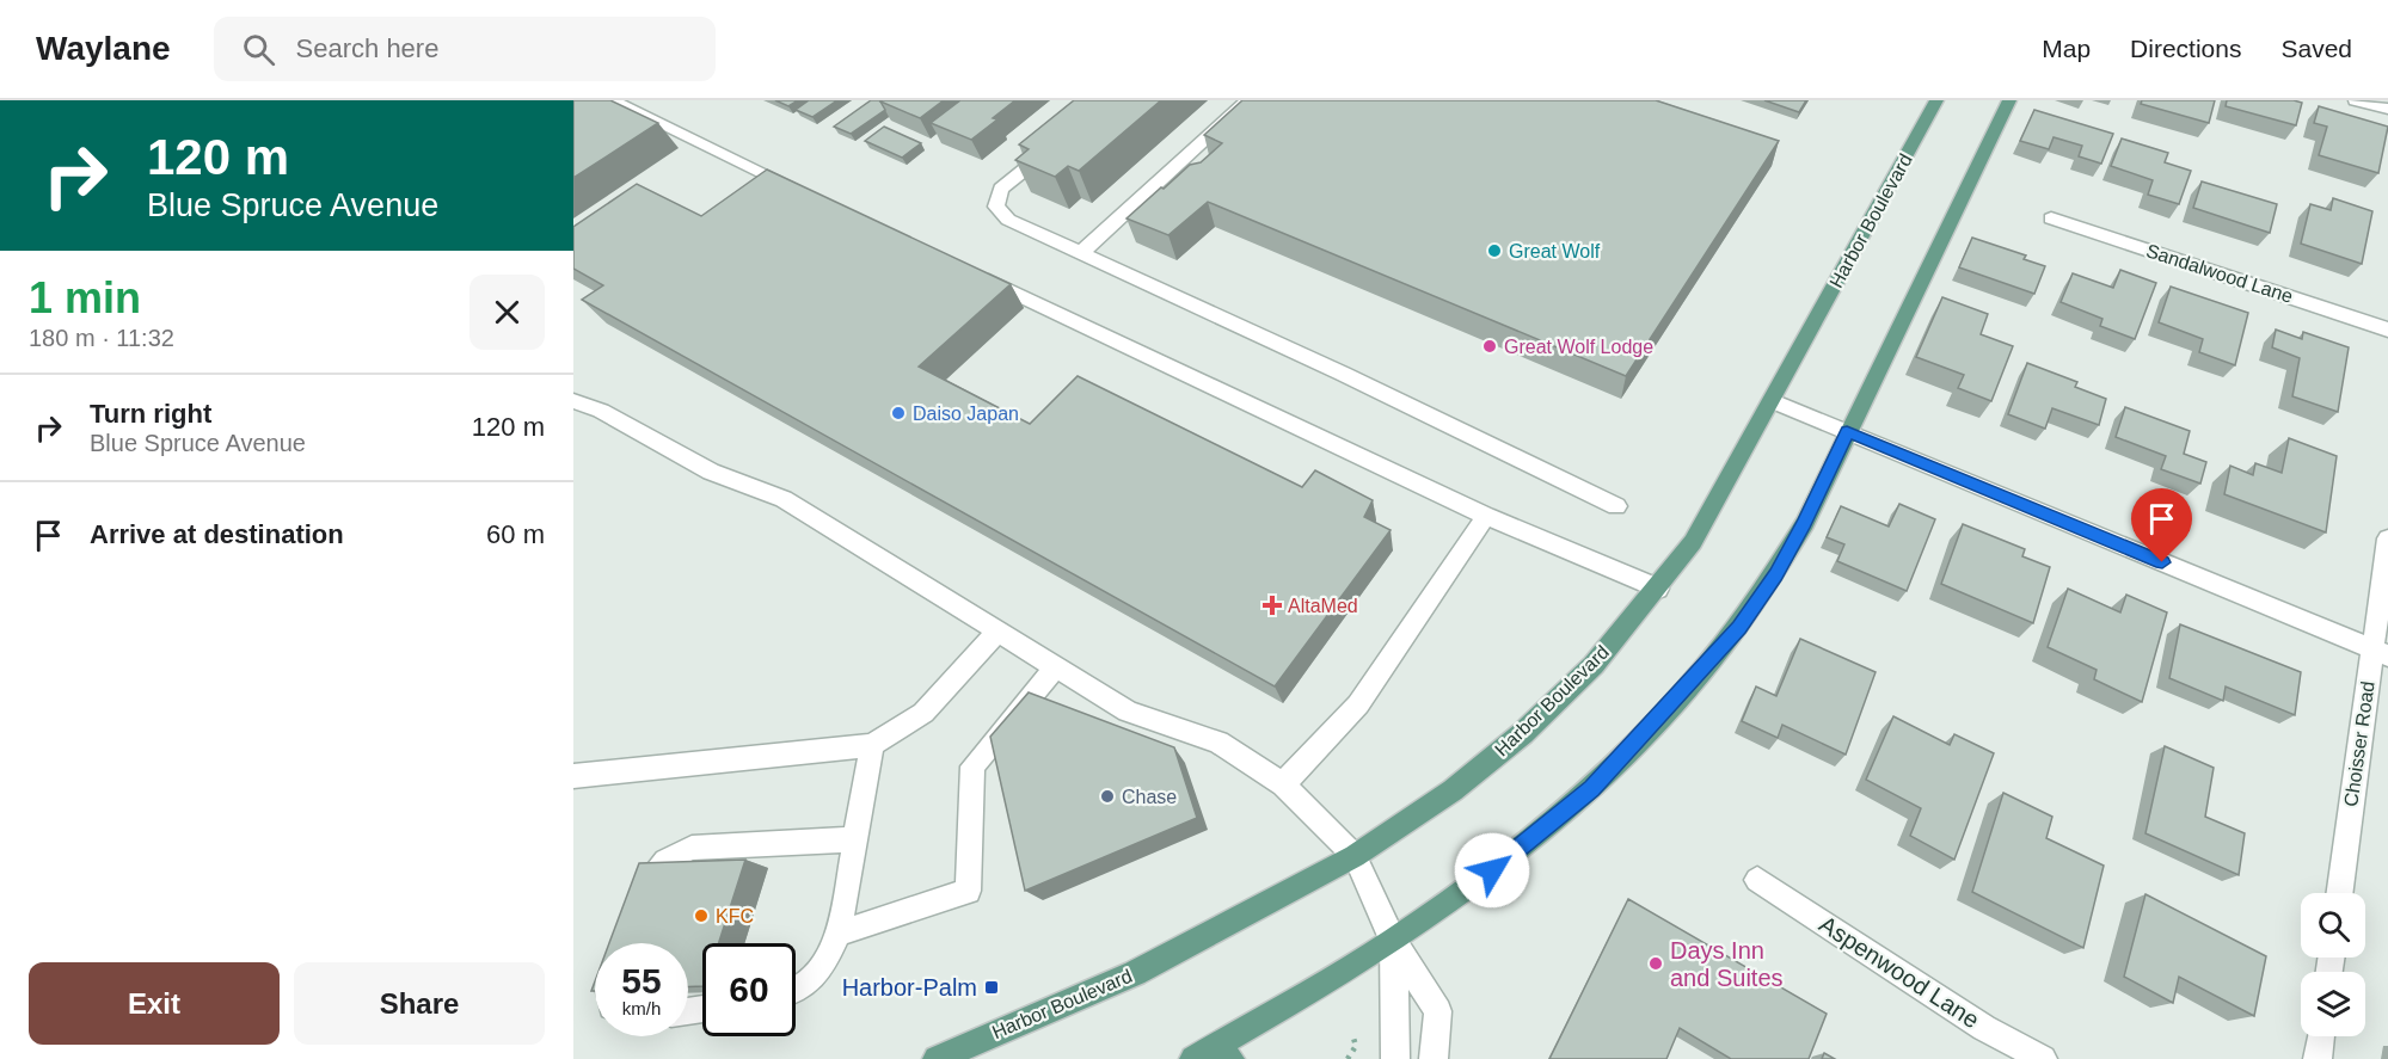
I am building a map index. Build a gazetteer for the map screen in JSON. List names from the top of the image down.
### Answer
{
  "streets": {
    "main road": ["Harbor Boulevard"],
    "street": ["Sandalwood Lane", "Choisser Road", "Aspenwood Lane"]
  },
  "places": {
    "other": [
      "Great Wolf",
      "Great Wolf Lodge",
      "Daiso Japan",
      "Chase",
      "KFC",
      "Days Inn and Suites"
    ],
    "health": ["AltaMed"],
    "transit": ["Harbor-Palm"]
  },
  "page": {
    "header": "Waylane",
    "search": "Search here",
    "nav": ["Map", "Directions", "Saved"],
    "turn": ["120 m", "Blue Spruce Avenue"],
    "heading": ["1 min", "180 m · 11:32"],
    "list": [
      {
        "name": "Turn right",
        "note": "Blue Spruce Avenue",
        "value": "120 m"
      },
      {
        "name": "Arrive at destination",
        "value": "60 m"
      }
    ],
    "speed": "55 km/h",
    "limit": "60",
    "buttons": ["Exit", "Share"]
  }
}
